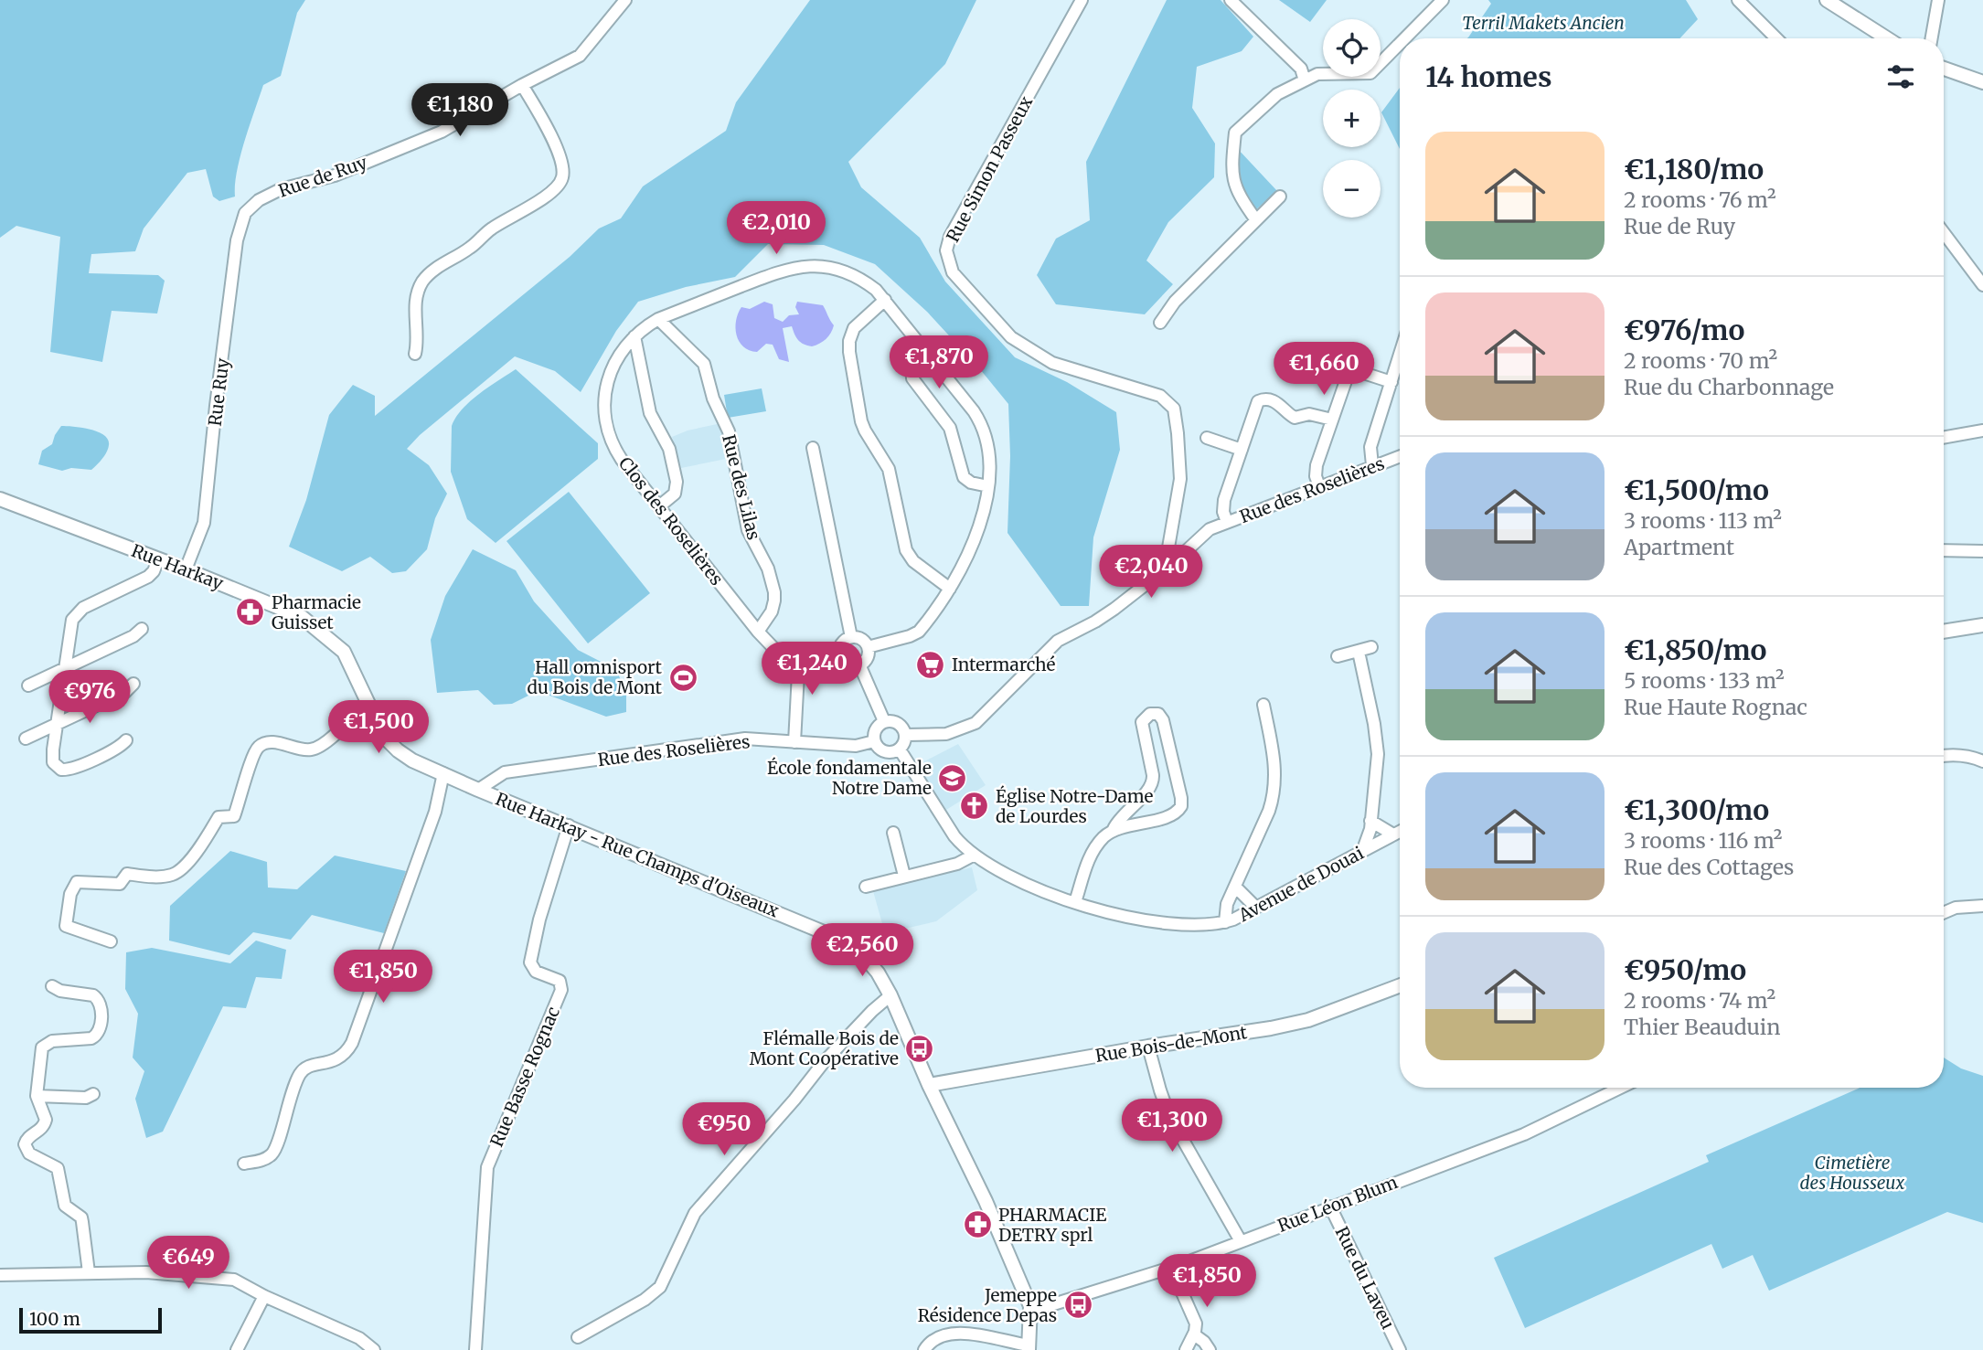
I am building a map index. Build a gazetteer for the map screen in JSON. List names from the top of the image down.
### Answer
{
  "streets": {
    "street": [
      "Rue Simon Passeux",
      "Rue de Ruy",
      "Rue Ruy",
      "Rue des Lilas",
      "Rue des Roselières",
      "Clos des Roselières",
      "Rue Harkay",
      "Rue Harkay - Rue Champs d'Oiseaux",
      "Avenue de Douai",
      "Rue Bois-de-Mont",
      "Rue Basse Rognac",
      "Rue Léon Blum",
      "Rue du Laveu"
    ]
  },
  "crossings": [
    ["Rue Simon Passeux", "Rue des Roselières"],
    ["Rue de Ruy", "Rue Ruy"],
    ["Rue Ruy", "Rue Harkay"],
    ["Rue des Lilas", "Clos des Roselières"],
    ["Rue des Roselières", "Rue Harkay - Rue Champs d'Oiseaux"],
    ["Rue des Roselières", "Avenue de Douai"],
    ["Rue Harkay", "Rue Harkay - Rue Champs d'Oiseaux"],
    ["Rue Harkay - Rue Champs d'Oiseaux", "Rue Bois-de-Mont"],
    ["Rue Harkay - Rue Champs d'Oiseaux", "Rue Basse Rognac"],
    ["Rue Harkay - Rue Champs d'Oiseaux", "Rue Léon Blum"],
    ["Rue Léon Blum", "Rue du Laveu"]
  ],
  "parks": ["Terril Makets Ancien", "Cimetière des Housseux"],
  "places": {
    "pharmacy": ["Pharmacie Guisset", "PHARMACIE DETRY sprl"],
    "supermarket": ["Intermarché"],
    "sports": ["Hall omnisport du Bois de Mont"],
    "school or university": ["École fondamentale Notre Dame"],
    "church": ["Église Notre-Dame de Lourdes"],
    "bus stop": ["Flémalle Bois de Mont Coopérative", "Jemeppe Résidence Depas"]
  },
  "scale_bar": "100 m",
  "page": {
    "map_buttons": ["+", "−"],
    "heading": "14 homes",
    "price": [
      "€1,180",
      "€2,010",
      "€1,870",
      "€1,660",
      "€2,040",
      "€1,240",
      "€976",
      "€1,500",
      "€2,560",
      "€1,850",
      "€1,300",
      "€950",
      "€649",
      "€1,850"
    ],
    "list": [
      {
        "name": "€1,180/mo",
        "note": "2 rooms · 76 m² · Rue de Ruy"
      },
      {
        "name": "€976/mo",
        "note": "2 rooms · 70 m² · Rue du Charbonnage"
      },
      {
        "name": "€1,500/mo",
        "note": "3 rooms · 113 m² · Apartment"
      },
      {
        "name": "€1,850/mo",
        "note": "5 rooms · 133 m² · Rue Haute Rognac"
      },
      {
        "name": "€1,300/mo",
        "note": "3 rooms · 116 m² · Rue des Cottages"
      },
      {
        "name": "€950/mo",
        "note": "2 rooms · 74 m² · Thier Beauduin"
      }
    ],
    "scale": "100 m"
  }
}
